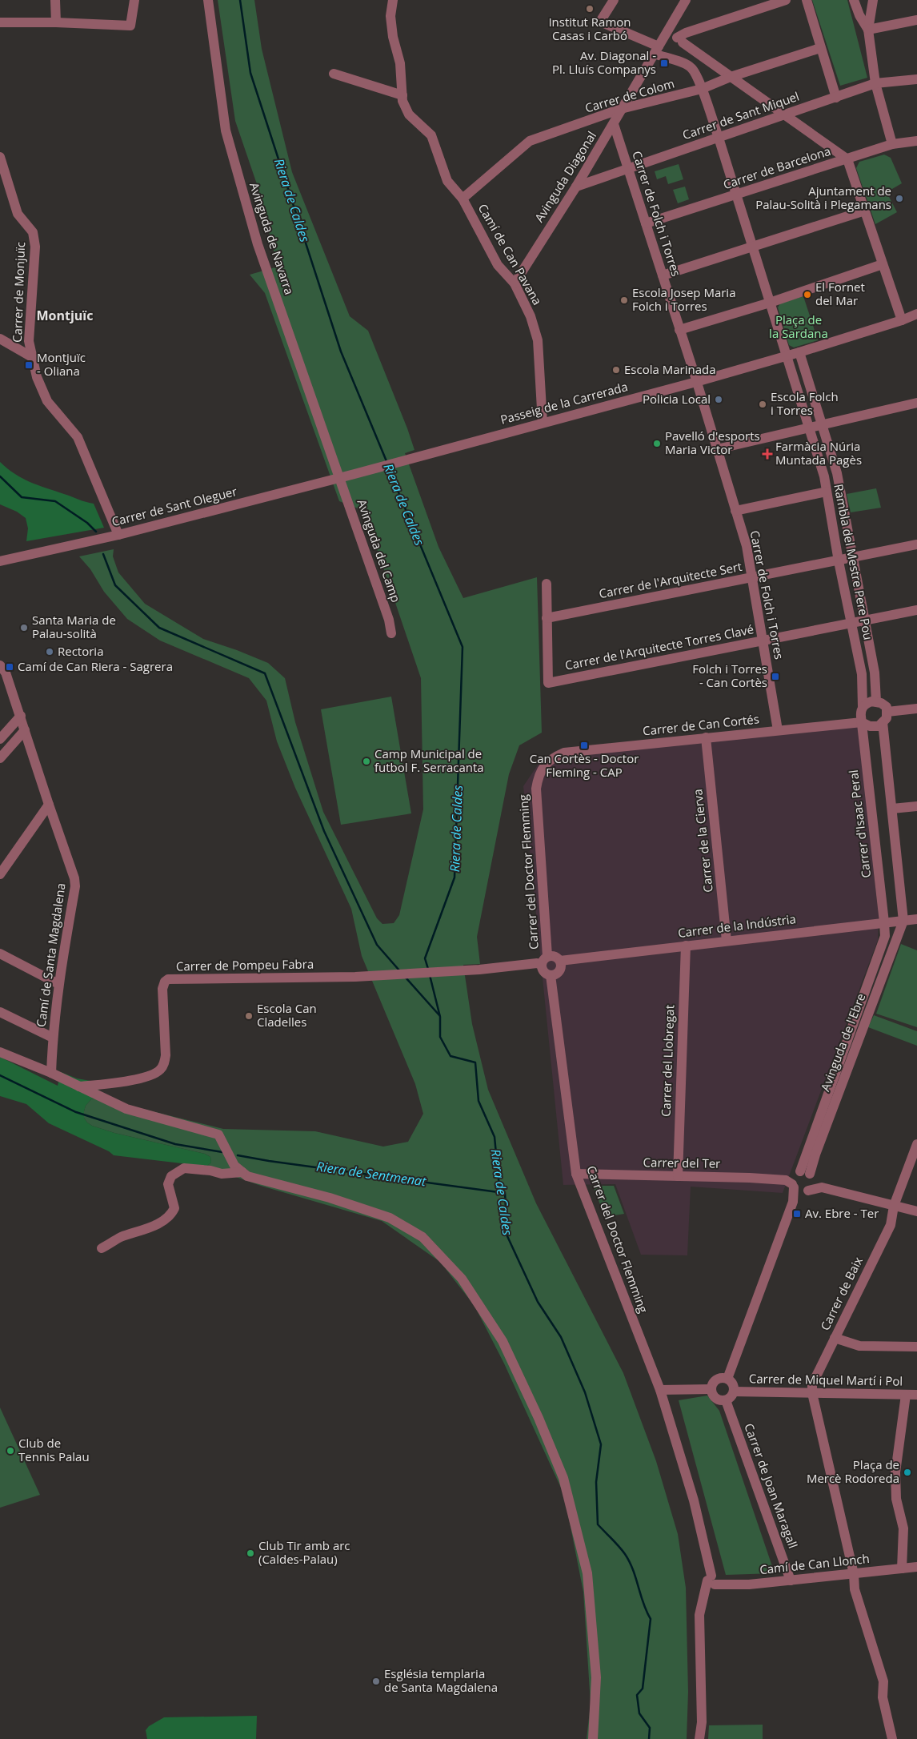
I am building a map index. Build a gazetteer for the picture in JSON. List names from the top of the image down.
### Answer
{
  "streets": {
    "street": [
      "Carrer de Colom",
      "Carrer de Sant Miquel",
      "Carrer de Barcelona",
      "Avinguda Diagonal",
      "Carrer de Folch i Torres",
      "Avinguda de Navarra",
      "Camí de Can Pavana",
      "Carrer de Monjuïc",
      "Passeig de la Carrerada",
      "Carrer de Sant Oleguer",
      "Avinguda del Camp",
      "Rambla del Mestre Pere Pou",
      "Carrer de l'Arquitecte Sert",
      "Carrer de l'Arquitecte Torres Clavé",
      "Carrer de Can Cortés",
      "Carrer d'Isaac Peral",
      "Carrer de la Cierva",
      "Carrer del Doctor Flemming",
      "Carrer de la Indústria",
      "Camí de Santa Magdalena",
      "Carrer de Pompeu Fabra",
      "Avinguda de l'Ebre",
      "Carrer del Llobregat",
      "Carrer del Ter",
      "Carrer de Baix",
      "Carrer de Miquel Martí i Pol",
      "Carrer de Joan Maragall",
      "Camí de Can Llonch"
    ]
  },
  "crossings": [
    ["Carrer de Colom", "Avinguda Diagonal"],
    ["Carrer de Colom", "Camí de Can Pavana"],
    ["Carrer de Colom", "Rambla del Mestre Pere Pou"],
    ["Carrer de Sant Miquel", "Avinguda Diagonal"],
    ["Carrer de Sant Miquel", "Carrer de Folch i Torres"],
    ["Carrer de Sant Miquel", "Rambla del Mestre Pere Pou"],
    ["Carrer de Barcelona", "Carrer de Folch i Torres"],
    ["Carrer de Barcelona", "Rambla del Mestre Pere Pou"],
    ["Avinguda Diagonal", "Carrer de Folch i Torres"],
    ["Avinguda Diagonal", "Camí de Can Pavana"],
    ["Avinguda Diagonal", "Rambla del Mestre Pere Pou"],
    ["Carrer de Folch i Torres", "Passeig de la Carrerada"],
    ["Carrer de Folch i Torres", "Carrer de l'Arquitecte Sert"],
    ["Carrer de Folch i Torres", "Carrer de l'Arquitecte Torres Clavé"],
    ["Carrer de Folch i Torres", "Carrer de Can Cortés"],
    ["Avinguda de Navarra", "Carrer de Sant Oleguer"],
    ["Avinguda de Navarra", "Avinguda del Camp"],
    ["Camí de Can Pavana", "Passeig de la Carrerada"],
    ["Carrer de Monjuïc", "Carrer de Sant Oleguer"],
    ["Passeig de la Carrerada", "Carrer de Sant Oleguer"],
    ["Passeig de la Carrerada", "Rambla del Mestre Pere Pou"],
    ["Carrer de Sant Oleguer", "Avinguda del Camp"],
    ["Rambla del Mestre Pere Pou", "Carrer de l'Arquitecte Sert"],
    ["Rambla del Mestre Pere Pou", "Carrer de l'Arquitecte Torres Clavé"],
    ["Rambla del Mestre Pere Pou", "Carrer de Can Cortés"],
    ["Rambla del Mestre Pere Pou", "Carrer d'Isaac Peral"],
    ["Carrer de l'Arquitecte Sert", "Carrer de l'Arquitecte Torres Clavé"],
    ["Carrer de Can Cortés", "Carrer d'Isaac Peral"],
    ["Carrer de Can Cortés", "Carrer de la Cierva"],
    ["Carrer de Can Cortés", "Carrer del Doctor Flemming"],
    ["Carrer d'Isaac Peral", "Carrer de la Indústria"],
    ["Carrer d'Isaac Peral", "Avinguda de l'Ebre"],
    ["Carrer de la Cierva", "Carrer de la Indústria"],
    ["Carrer del Doctor Flemming", "Carrer de la Indústria"],
    ["Carrer del Doctor Flemming", "Carrer de Pompeu Fabra"],
    ["Carrer del Doctor Flemming", "Carrer del Ter"],
    ["Carrer del Doctor Flemming", "Camí de Can Llonch"],
    ["Carrer de la Indústria", "Carrer de Pompeu Fabra"],
    ["Carrer de la Indústria", "Avinguda de l'Ebre"],
    ["Carrer de la Indústria", "Carrer del Llobregat"],
    ["Avinguda de l'Ebre", "Carrer del Ter"],
    ["Avinguda de l'Ebre", "Carrer de Miquel Martí i Pol"],
    ["Avinguda de l'Ebre", "Carrer de Joan Maragall"],
    ["Carrer del Llobregat", "Carrer del Ter"],
    ["Carrer de Baix", "Carrer de Miquel Martí i Pol"],
    ["Carrer de Miquel Martí i Pol", "Carrer de Joan Maragall"],
    ["Carrer de Joan Maragall", "Camí de Can Llonch"]
  ],
  "districts": ["Montjuïc"],
  "water": ["Riera de Caldes", "Riera de Sentmenat"],
  "parks": ["Plaça de la Sardana"],
  "places": {
    "other": [
      "Institut Ramon Casas i Carbó",
      "Ajuntament de Palau-Solità i Plegamans",
      "El Fornet del Mar",
      "Escola Josep Maria Folch i Torres",
      "Escola Marinada",
      "Policia Local",
      "Escola Folch i Torres",
      "Pavelló d'esports Maria Victor",
      "Santa Maria de Palau-solità",
      "Rectoria",
      "Camp Municipal de futbol F. Serracanta",
      "Escola Can Cladelles",
      "Club de Tennis Palau",
      "Plaça de Mercè Rodoreda",
      "Club Tir amb arc (Caldes-Palau)",
      "Església templaria de Santa Magdalena"
    ],
    "transit": [
      "Av. Diagonal - Pl. Lluís Companys",
      "Montjuïc - Oliana",
      "Camí de Can Riera - Sagrera",
      "Folch i Torres - Can Cortès",
      "Can Cortès - Doctor Fleming - CAP",
      "Av. Ebre - Ter"
    ],
    "health": ["Farmàcia Núria Muntada Pagès"]
  }
}
